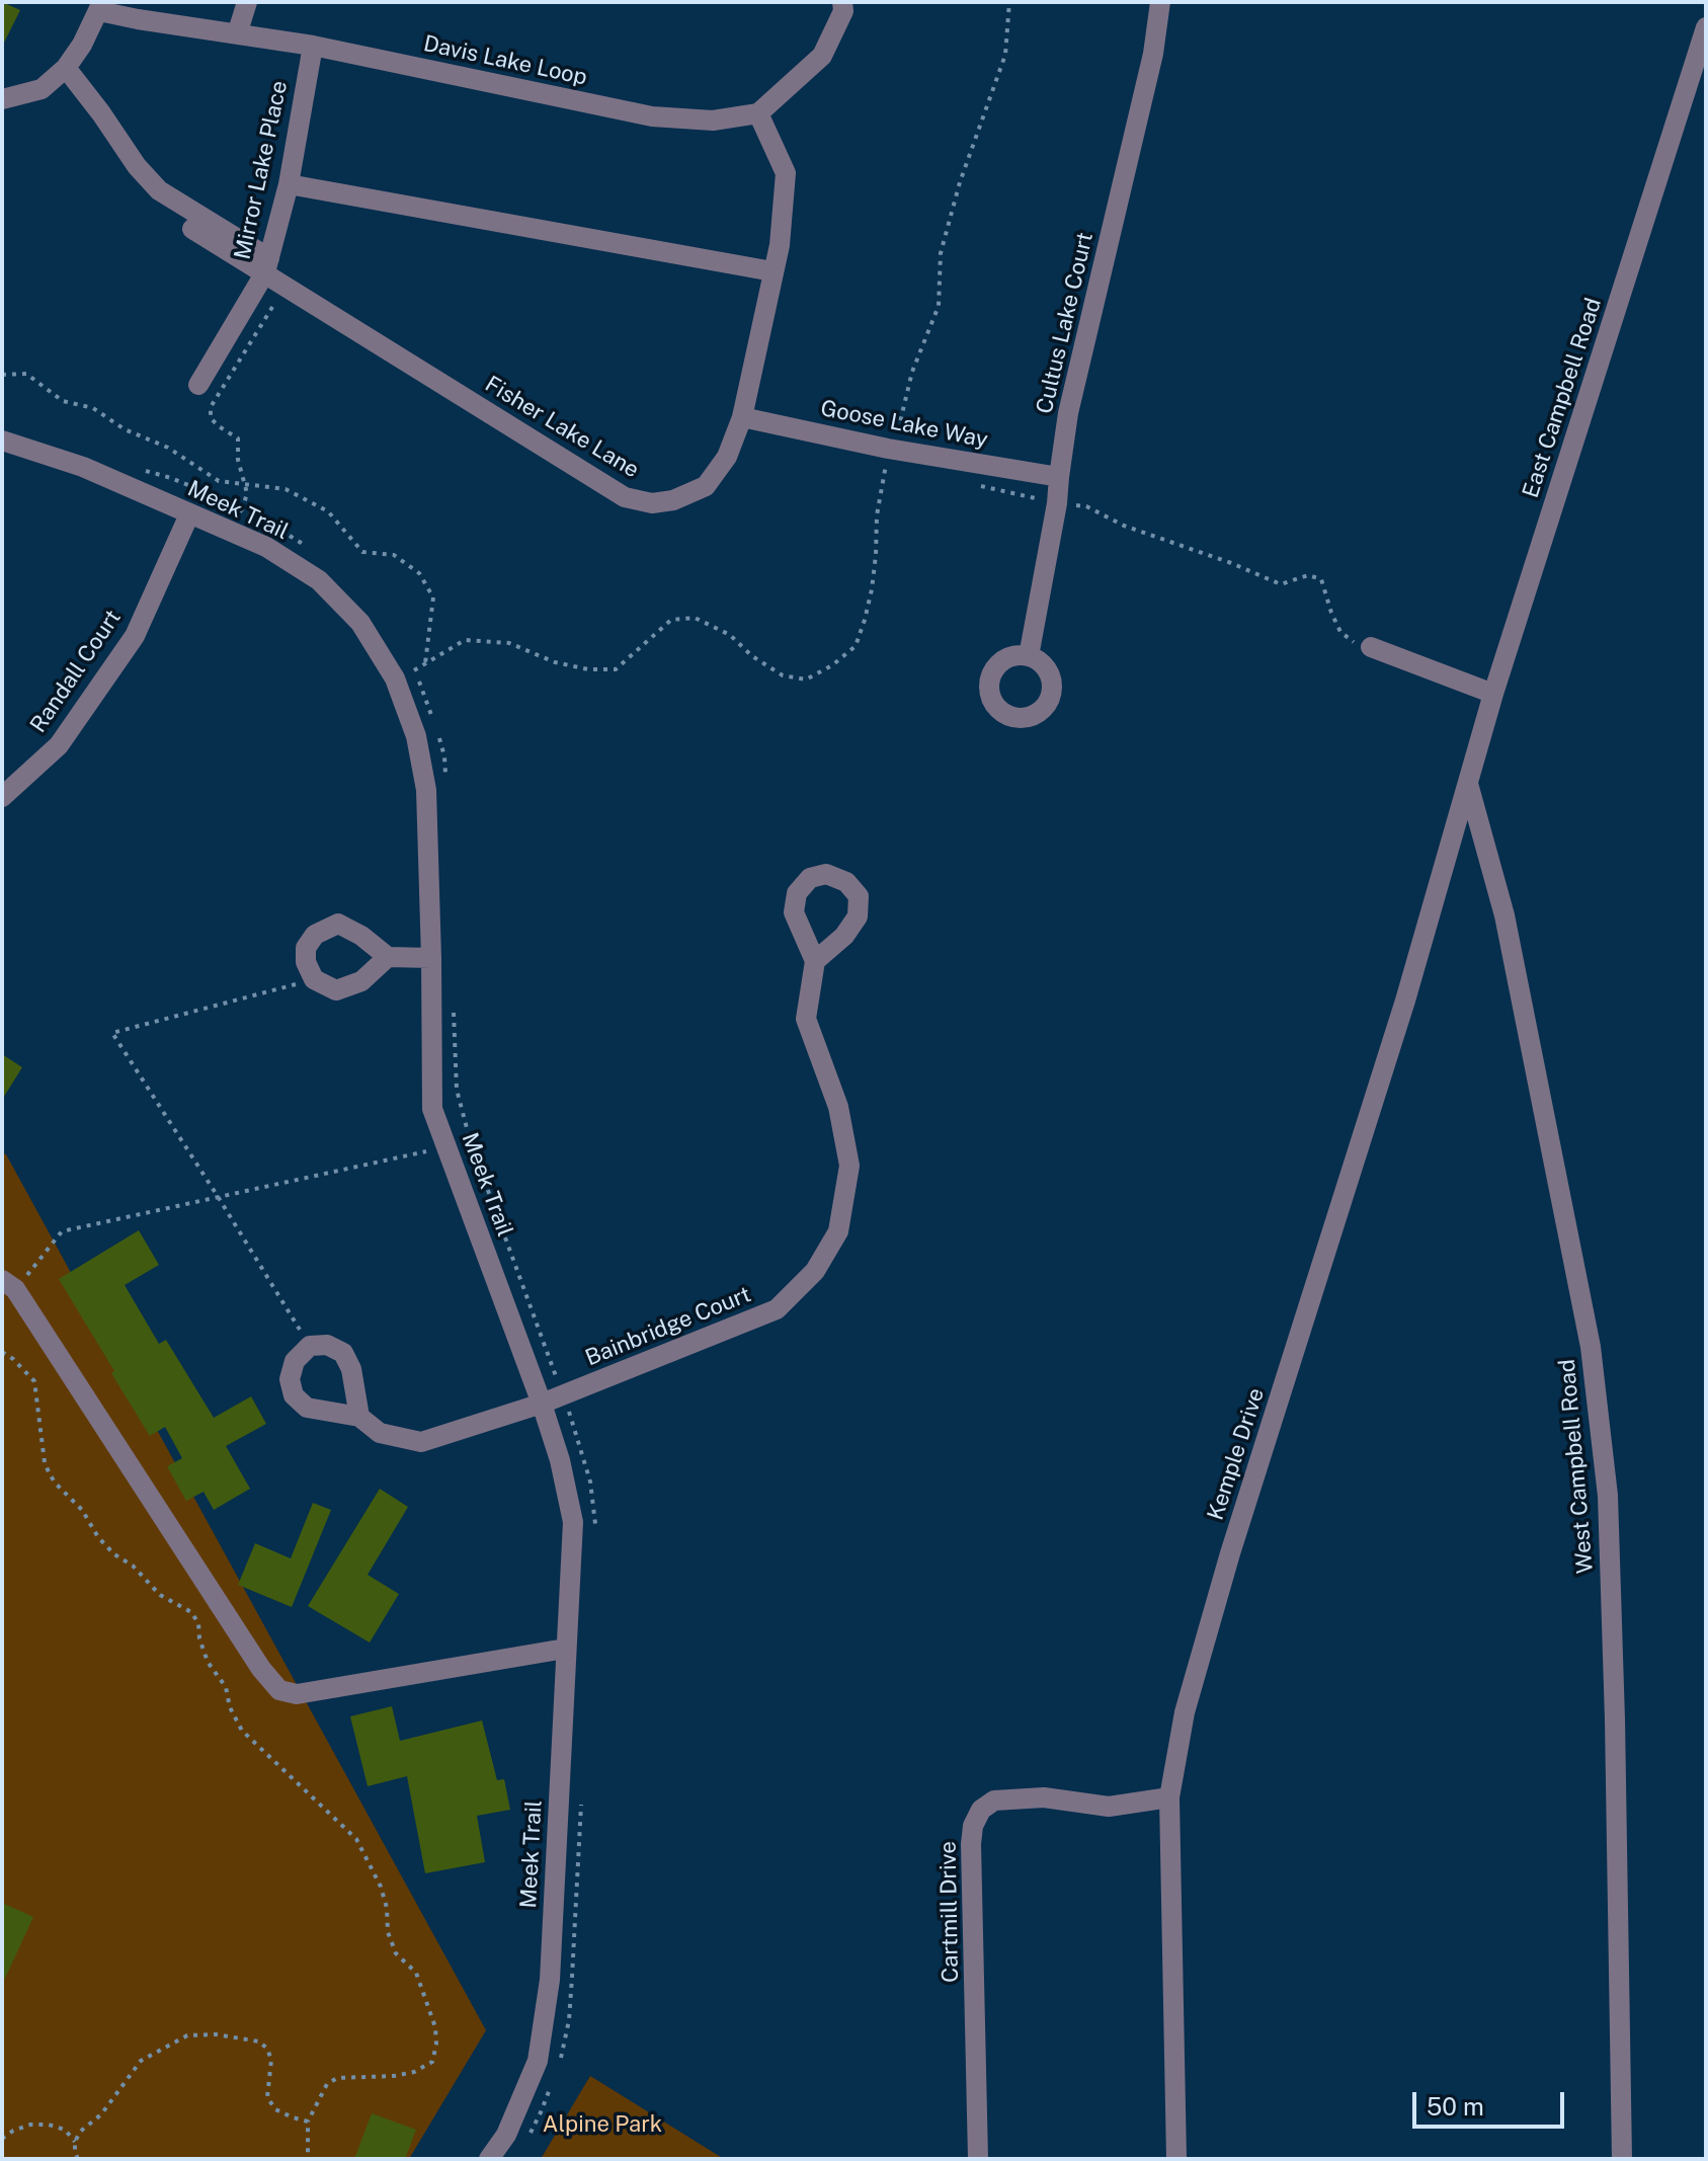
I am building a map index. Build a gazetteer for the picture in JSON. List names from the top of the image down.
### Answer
{
  "streets": {
    "street": [
      "Davis Lake Loop",
      "Mirror Lake Place",
      "Cultus Lake Court",
      "East Campbell Road",
      "Goose Lake Way",
      "Fisher Lake Lane",
      "Meek Trail",
      "Randall Court",
      "Bainbridge Court",
      "Kemple Drive",
      "West Campbell Road",
      "Cartmill Drive"
    ]
  },
  "crossings": [
    ["Davis Lake Loop", "Mirror Lake Place"],
    ["Davis Lake Loop", "Fisher Lake Lane"],
    ["Mirror Lake Place", "Fisher Lake Lane"],
    ["Cultus Lake Court", "Goose Lake Way"],
    ["East Campbell Road", "Kemple Drive"],
    ["East Campbell Road", "West Campbell Road"],
    ["Goose Lake Way", "Fisher Lake Lane"],
    ["Meek Trail", "Randall Court"],
    ["Meek Trail", "Bainbridge Court"],
    ["Kemple Drive", "West Campbell Road"],
    ["Kemple Drive", "Cartmill Drive"]
  ],
  "parks": ["Alpine Park"],
  "scale_bar": "50 m"
}
